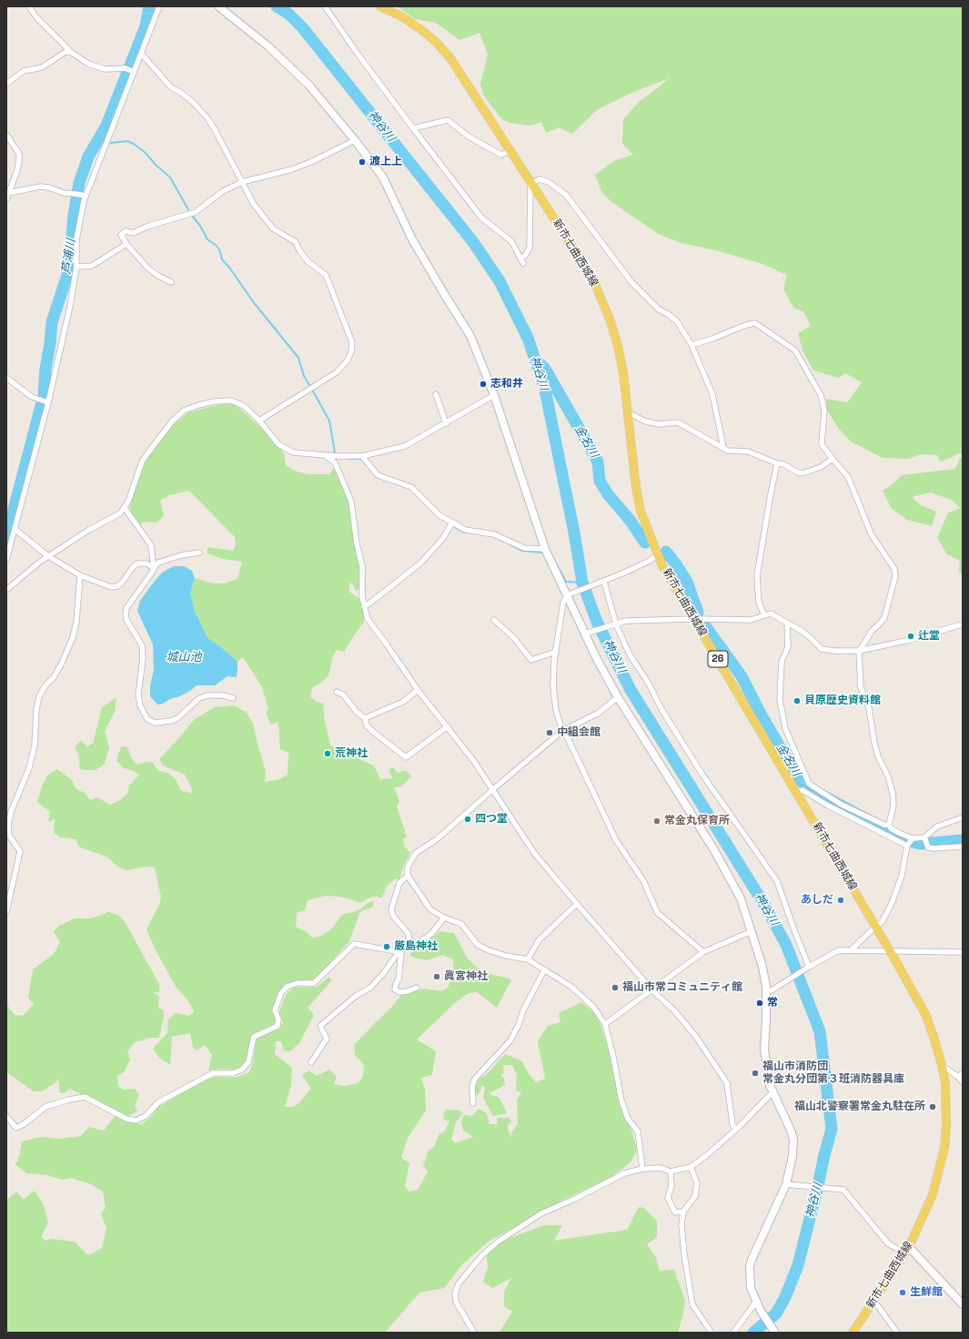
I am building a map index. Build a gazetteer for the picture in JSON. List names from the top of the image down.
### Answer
{
  "streets": {
    "main road": ["新市七曲西城線", "26"]
  },
  "water": [
    "神谷川",
    "芦浦川",
    "金名川",
    "城山池"
  ],
  "places": [
    "渡上上",
    "志和井",
    "辻堂",
    "貝原歴史資料館",
    "中組会館",
    "荒神社",
    "四つ堂",
    "常金丸保育所",
    "あしだ",
    "厳島神社",
    "眞宮神社",
    "福山市常コミュニティ館",
    "常",
    "福山市消防団 常金丸分団第３班消防器具庫",
    "福山北警察署常金丸駐在所",
    "生鮮館"
  ]
}
